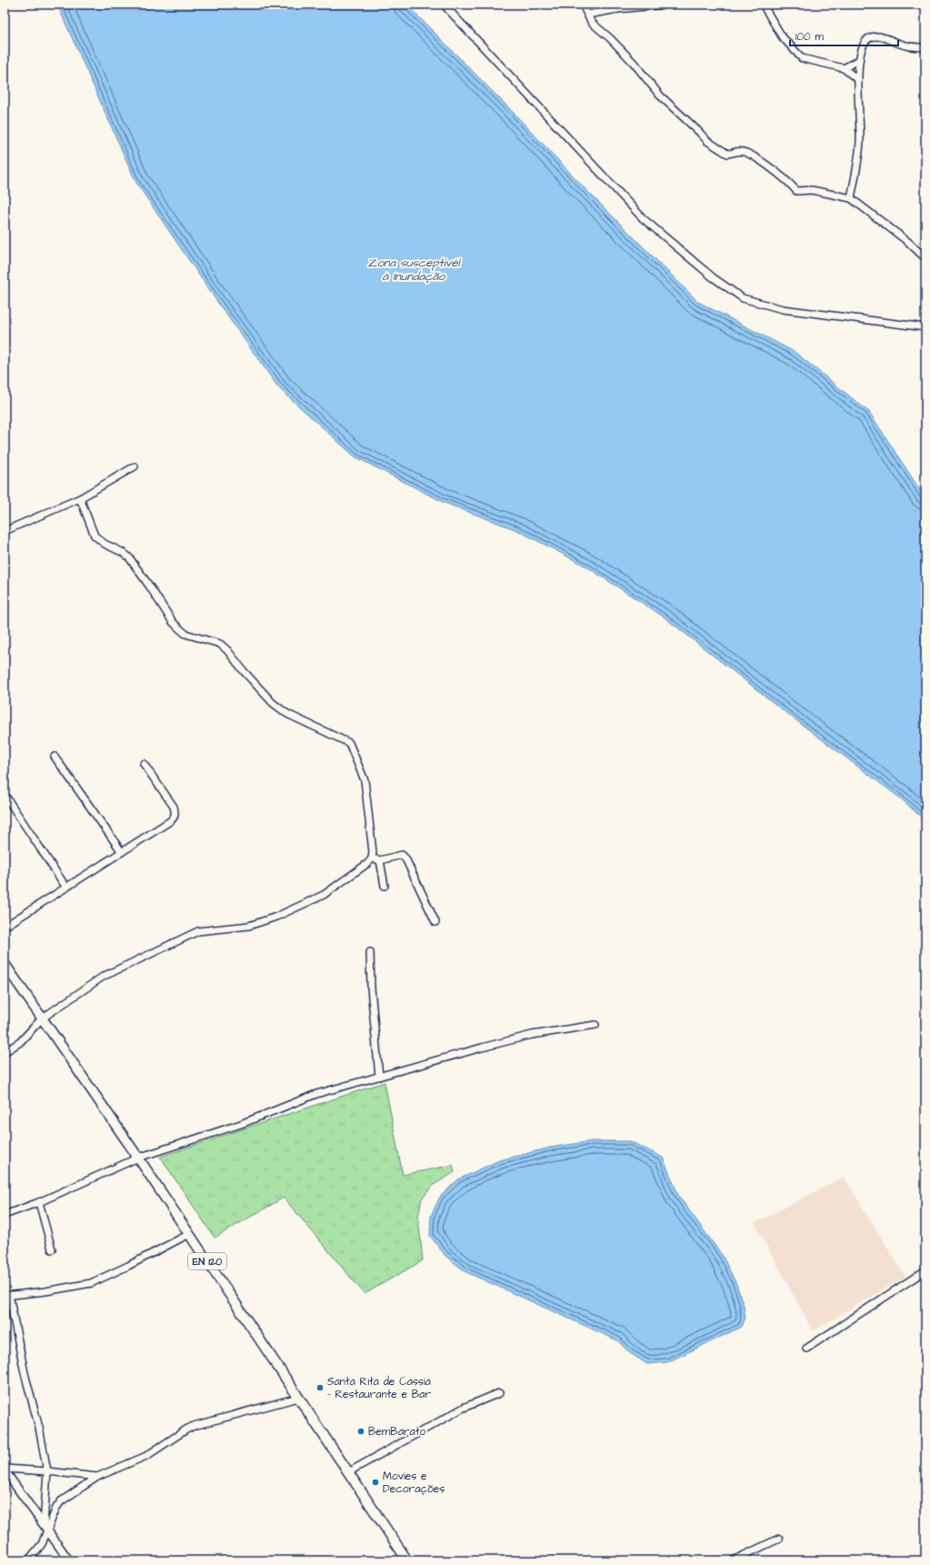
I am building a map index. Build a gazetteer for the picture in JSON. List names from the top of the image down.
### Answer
{
  "streets": {
    "main road": ["EN 120"]
  },
  "water": ["Zona susceptivél à Inundação"],
  "places": ["Santa Rita de Cassia - Restaurante e Bar", "BemBarato", "Movies e Decorações"],
  "scale_bar": "100 m"
}
